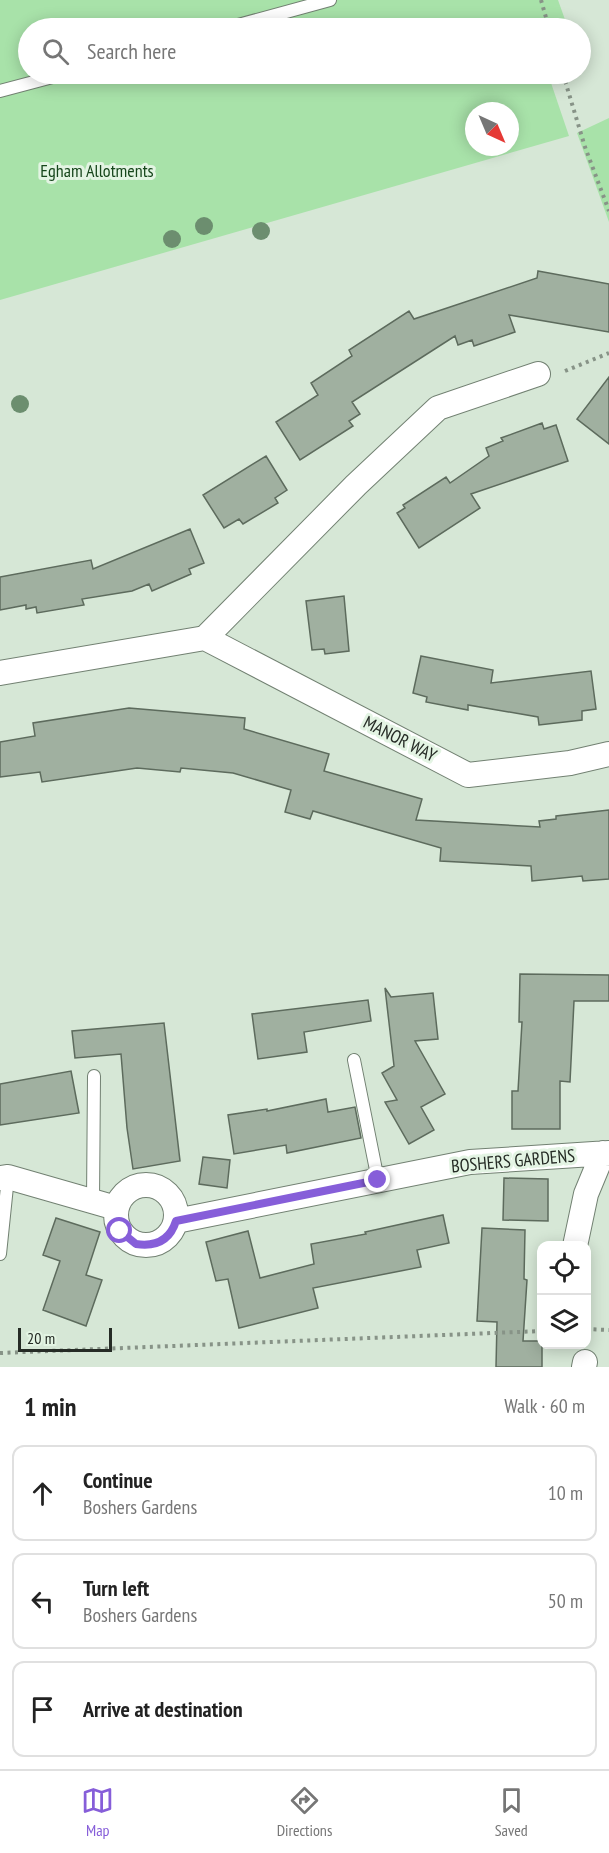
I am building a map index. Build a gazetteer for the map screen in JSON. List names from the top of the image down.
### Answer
{
  "streets": {
    "street": ["MANOR WAY", "BOSHERS GARDENS"]
  },
  "parks": ["Egham Allotments"],
  "scale_bar": "20 m",
  "north": "bottom right",
  "page": {
    "search": "Search here",
    "scale": "20 m",
    "heading": ["1 min", "Walk · 60 m"],
    "list": [
      ["Continue", "Boshers Gardens", "10 m"],
      ["Turn left", "Boshers Gardens", "50 m"],
      "Arrive at destination"
    ],
    "nav": ["Map", "Directions", "Saved"]
  }
}
